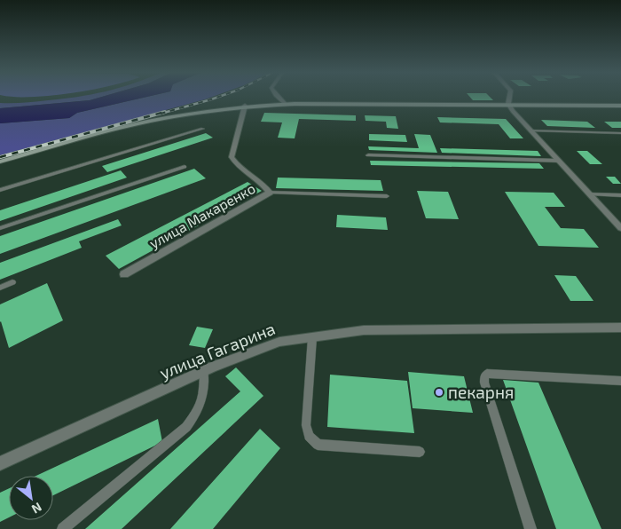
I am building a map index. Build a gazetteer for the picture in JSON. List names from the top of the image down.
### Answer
{
  "streets": {
    "street": ["улица Макаренко", "улица Гагарина"]
  },
  "places": ["пекарня"],
  "north": "bottom right"
}
